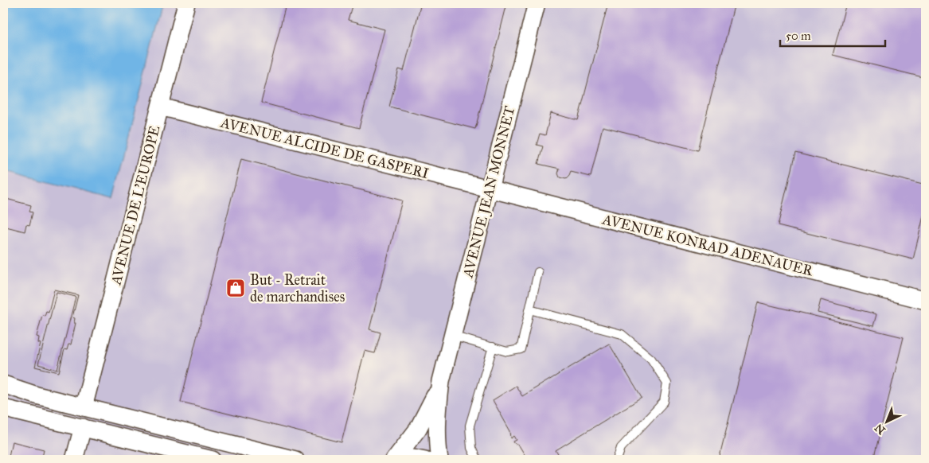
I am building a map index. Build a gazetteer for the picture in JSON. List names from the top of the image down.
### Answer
{
  "streets": {
    "street": [
      "AVENUE ALCIDE DE GASPERI",
      "AVENUE JEAN MONNET",
      "AVENUE DE L'EUROPE",
      "AVENUE KONRAD ADENAUER"
    ]
  },
  "crossings": [
    ["AVENUE ALCIDE DE GASPERI", "AVENUE JEAN MONNET"],
    ["AVENUE ALCIDE DE GASPERI", "AVENUE DE L'EUROPE"],
    ["AVENUE ALCIDE DE GASPERI", "AVENUE KONRAD ADENAUER"],
    ["AVENUE JEAN MONNET", "AVENUE KONRAD ADENAUER"]
  ],
  "places": {
    "shop": ["But - Retrait de marchandises"]
  },
  "scale_bar": "50 m",
  "north": "bottom left"
}
